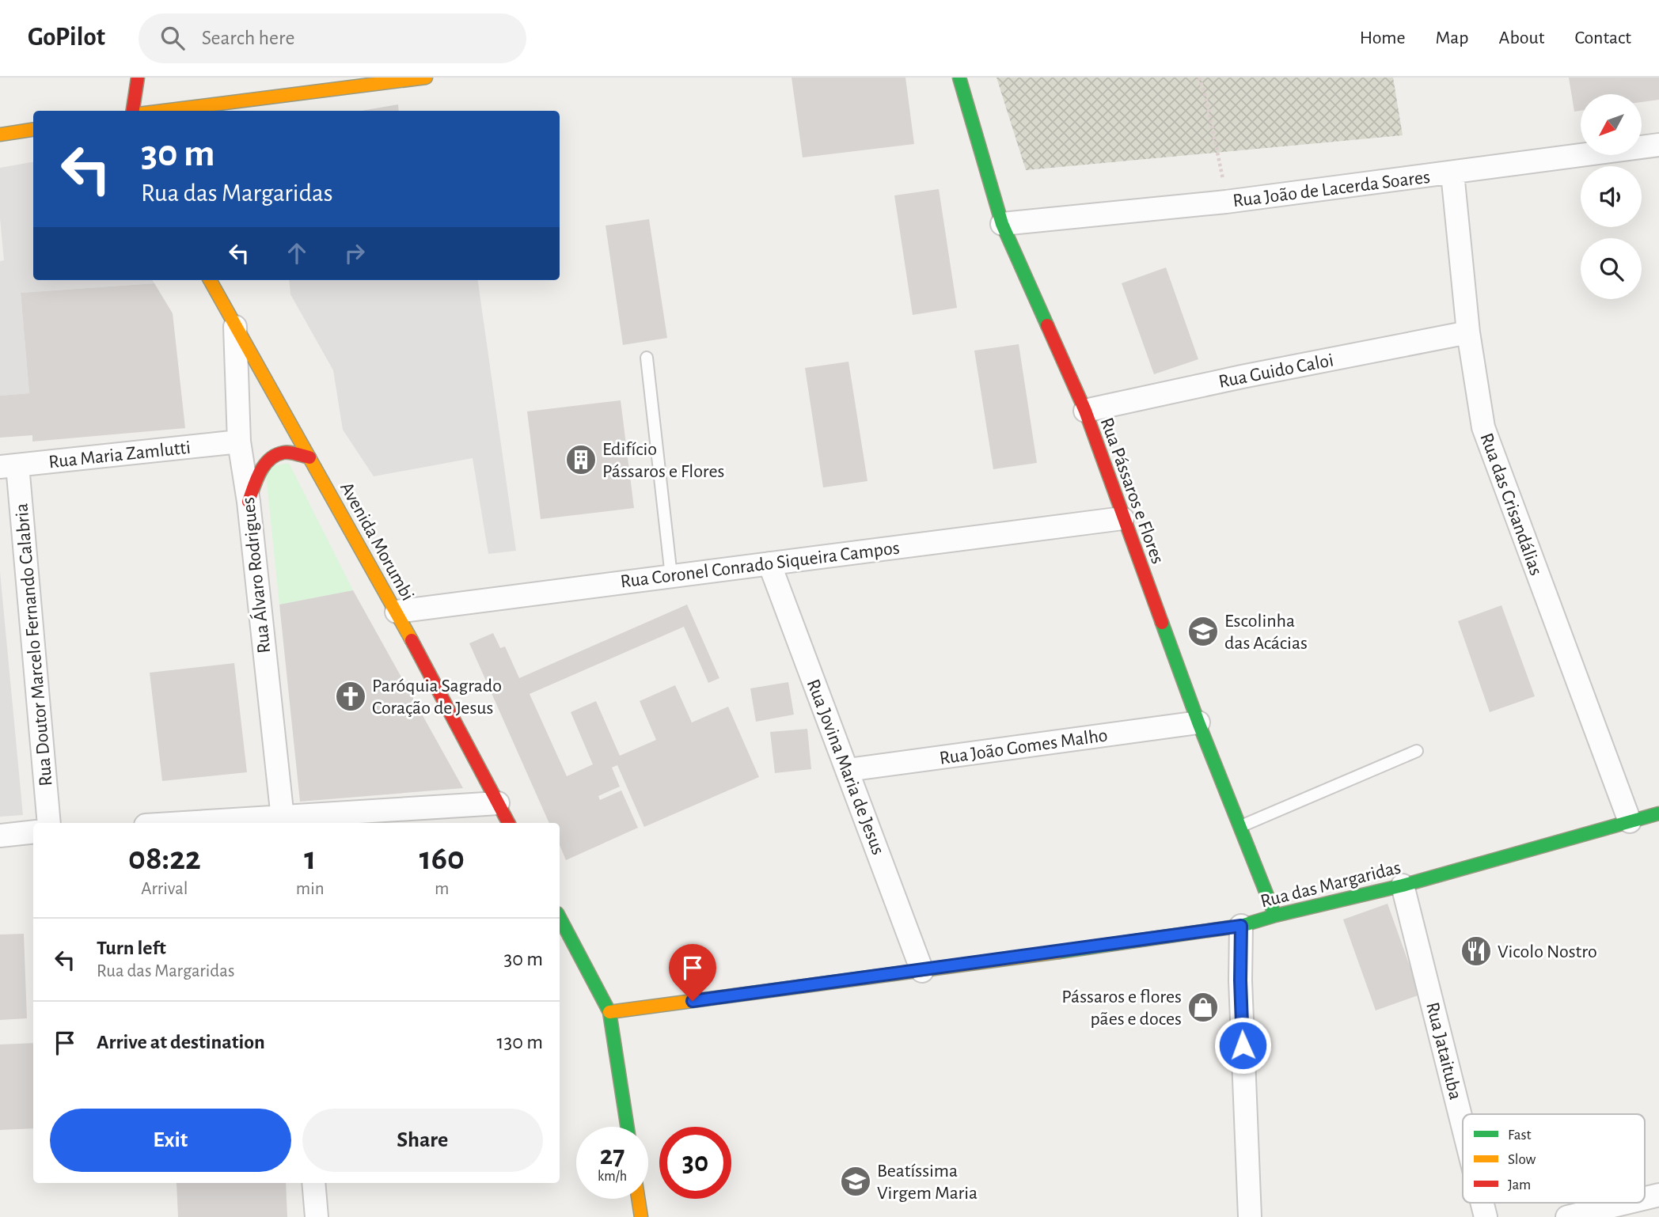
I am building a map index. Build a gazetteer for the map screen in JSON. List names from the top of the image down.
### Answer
{
  "streets": {
    "street": [
      "Rua João de Lacerda Soares",
      "Rua Guido Caloi",
      "Rua Maria Zamlutti",
      "Rua Pássaros e Flores",
      "Rua das Crisandálias",
      "Avenida Morumbi",
      "Rua Coronel Conrado Siqueira Campos",
      "Rua Álvaro Rodrigues",
      "Rua Doutor Marcelo Fernando Calabria",
      "Rua João Gomes Malho",
      "Rua Jovina Maria de Jesus",
      "Rua das Margaridas",
      "Rua Jataituba"
    ]
  },
  "crossings": [
    ["Rua João de Lacerda Soares", "Rua Pássaros e Flores"],
    ["Rua João de Lacerda Soares", "Rua das Crisandálias"],
    ["Rua Guido Caloi", "Rua Pássaros e Flores"],
    ["Rua Guido Caloi", "Rua das Crisandálias"],
    ["Rua Maria Zamlutti", "Rua Álvaro Rodrigues"],
    ["Rua Maria Zamlutti", "Rua Doutor Marcelo Fernando Calabria"],
    ["Rua Pássaros e Flores", "Rua Coronel Conrado Siqueira Campos"],
    ["Rua Pássaros e Flores", "Rua João Gomes Malho"],
    ["Rua Pássaros e Flores", "Rua das Margaridas"],
    ["Rua das Crisandálias", "Rua das Margaridas"],
    ["Avenida Morumbi", "Rua Coronel Conrado Siqueira Campos"],
    ["Avenida Morumbi", "Rua Álvaro Rodrigues"],
    ["Rua Coronel Conrado Siqueira Campos", "Rua Jovina Maria de Jesus"],
    ["Rua João Gomes Malho", "Rua Jovina Maria de Jesus"],
    ["Rua Jovina Maria de Jesus", "Rua das Margaridas"],
    ["Rua das Margaridas", "Rua Jataituba"]
  ],
  "places": {
    "building": ["Edifício Pássaros e Flores"],
    "school or university": ["Escolinha das Acácias", "Beatíssima Virgem Maria"],
    "church": ["Paróquia Sagrado Coração de Jesus"],
    "restaurant": ["Vicolo Nostro"],
    "shop": ["Pássaros e flores pães e doces"]
  },
  "legend": ["Fast", "Slow", "Jam"],
  "north": "bottom left",
  "page": {
    "header": "GoPilot",
    "search": "Search here",
    "nav": [
      "Home",
      "Map",
      "About",
      "Contact"
    ],
    "turn": ["30 m", "Rua das Margaridas"],
    "eta": [
      "08:22",
      "Arrival",
      "1",
      "min",
      "160",
      "m"
    ],
    "list": [
      {
        "name": "Turn left",
        "note": "Rua das Margaridas",
        "value": "30 m"
      },
      {
        "name": "Arrive at destination",
        "value": "130 m"
      }
    ],
    "buttons": ["Exit", "Share"],
    "speed": "27 km/h",
    "limit": "30"
  }
}
